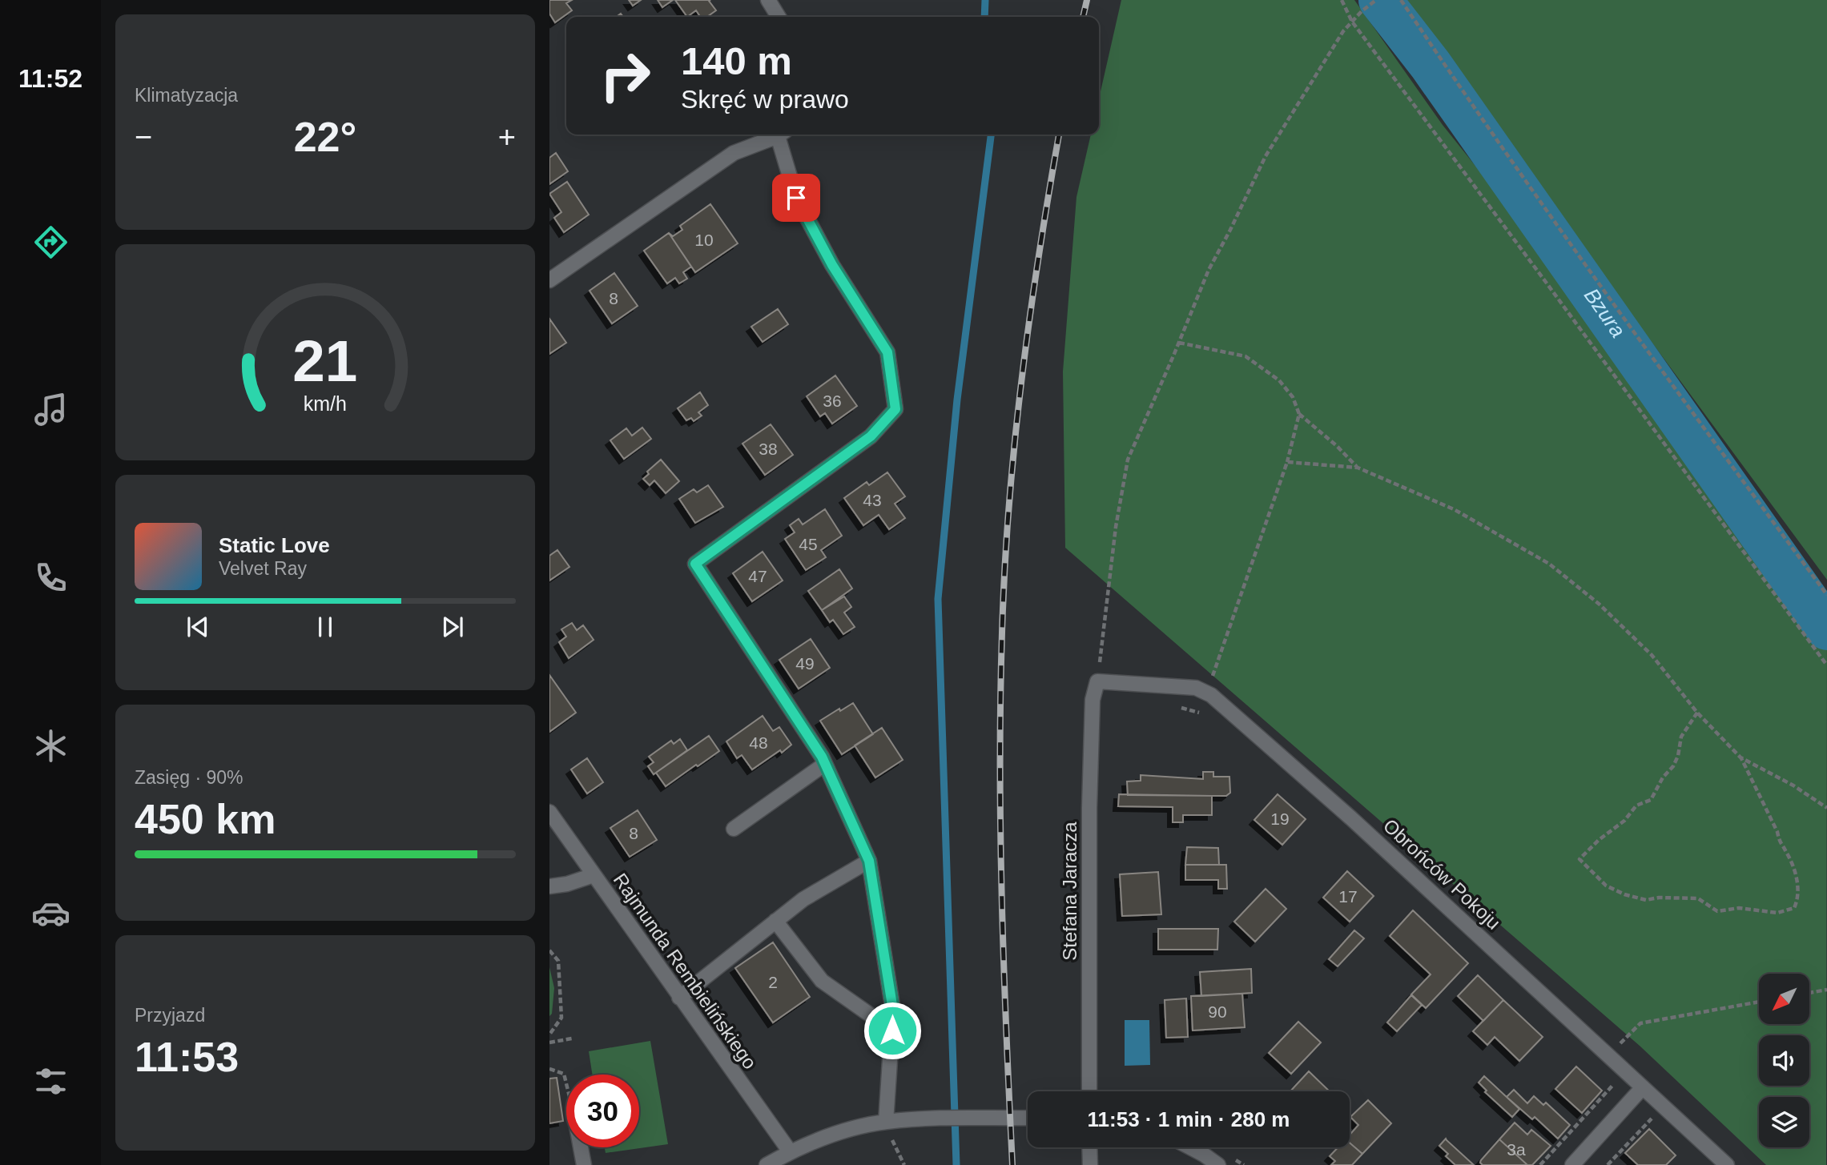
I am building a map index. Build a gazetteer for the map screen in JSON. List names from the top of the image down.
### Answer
{
  "streets": {
    "street": ["Obrońców Pokoju", "Stefana Jaracza", "Rajmunda Rembielińskiego"]
  },
  "crossings": [
    ["Obrońców Pokoju", "Stefana Jaracza"]
  ],
  "water": ["Bzura"],
  "house_numbers": [
    "10",
    "8",
    "36",
    "38",
    "43",
    "45",
    "47",
    "49",
    "48",
    "19",
    "8",
    "17",
    "2",
    "90",
    "3a"
  ],
  "north": "bottom left",
  "page": {
    "tabs": "11:52",
    "tile": [
      "Klimatyzacja",
      ["Zasięg · 90%", "450 km"],
      ["Przyjazd", "11:53"]
    ],
    "turn": ["140 m", "Skręć w prawo"],
    "heat": ["−", "22°", "+"],
    "song": ["Static Love", "Velvet Ray"],
    "limit": "30",
    "trip": "11:53 · 1 min · 280 m",
    "gauge": ["21", "km/h"]
  }
}
